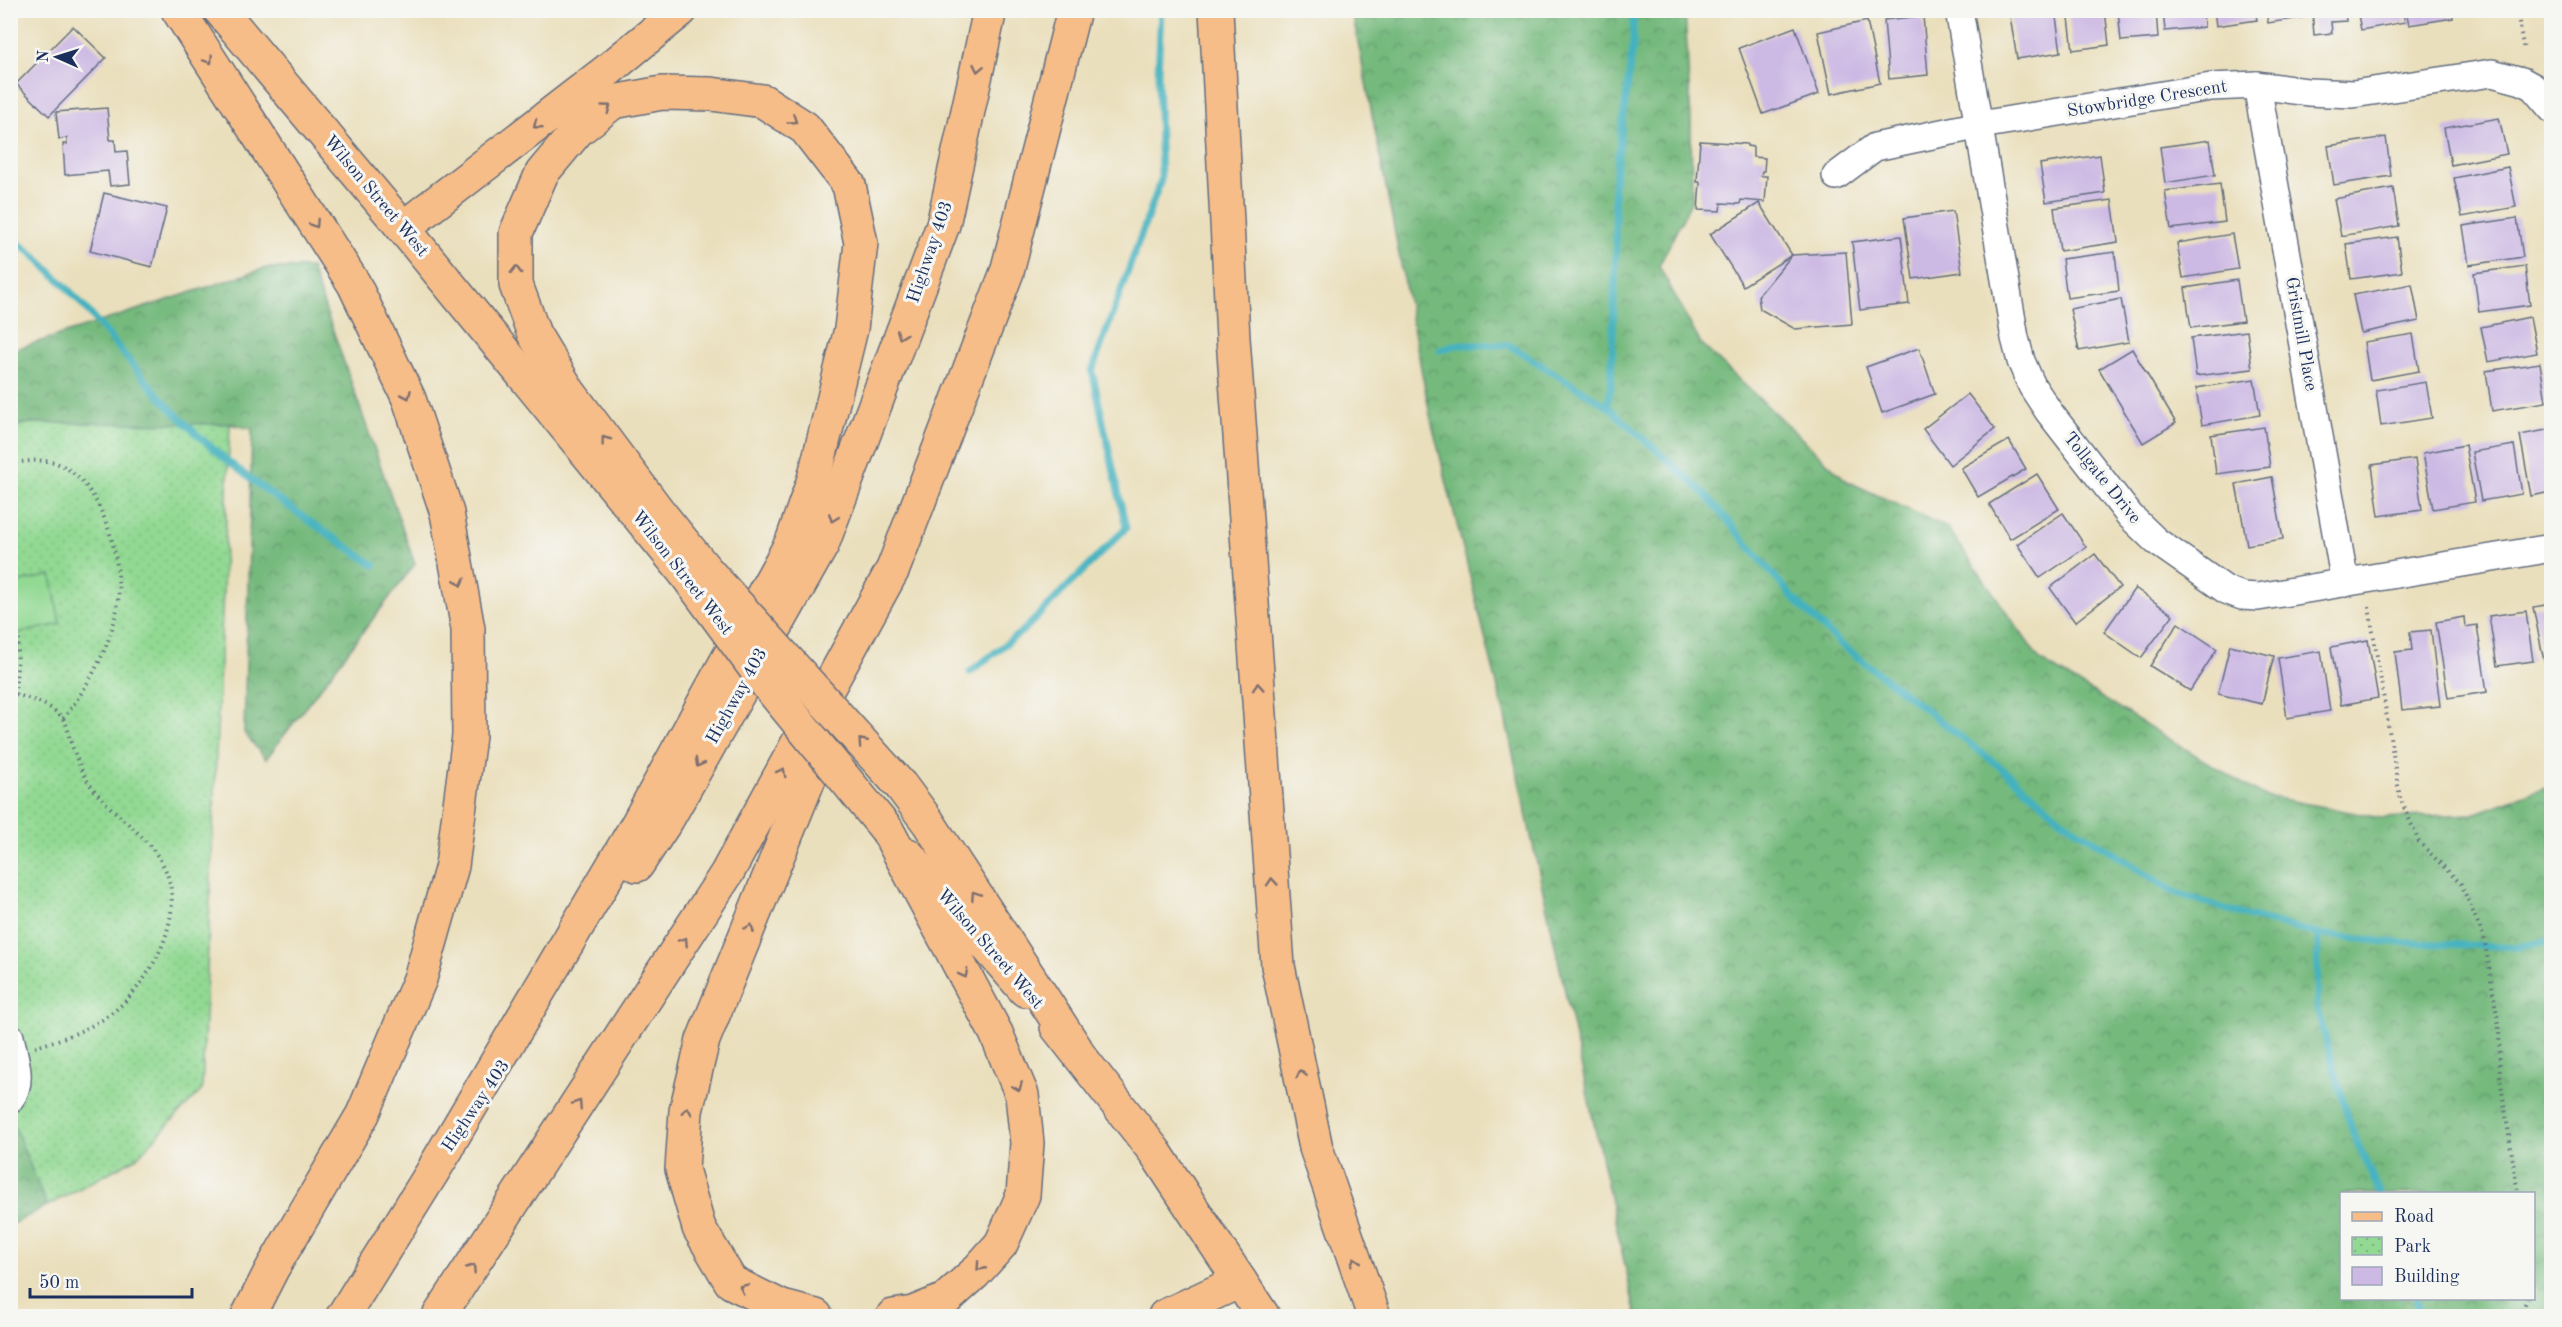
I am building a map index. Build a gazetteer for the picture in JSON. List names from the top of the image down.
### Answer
{
  "streets": {
    "main road": ["Wilson Street West", "Highway 403"],
    "street": ["Stowbridge Crescent", "Gristmill Place", "Tollgate Drive"]
  },
  "crossings": [
    ["Stowbridge Crescent", "Gristmill Place"],
    ["Stowbridge Crescent", "Tollgate Drive"],
    ["Gristmill Place", "Tollgate Drive"]
  ],
  "legend": ["Road", "Park", "Building"],
  "scale_bar": "50 m",
  "north": "left"
}
